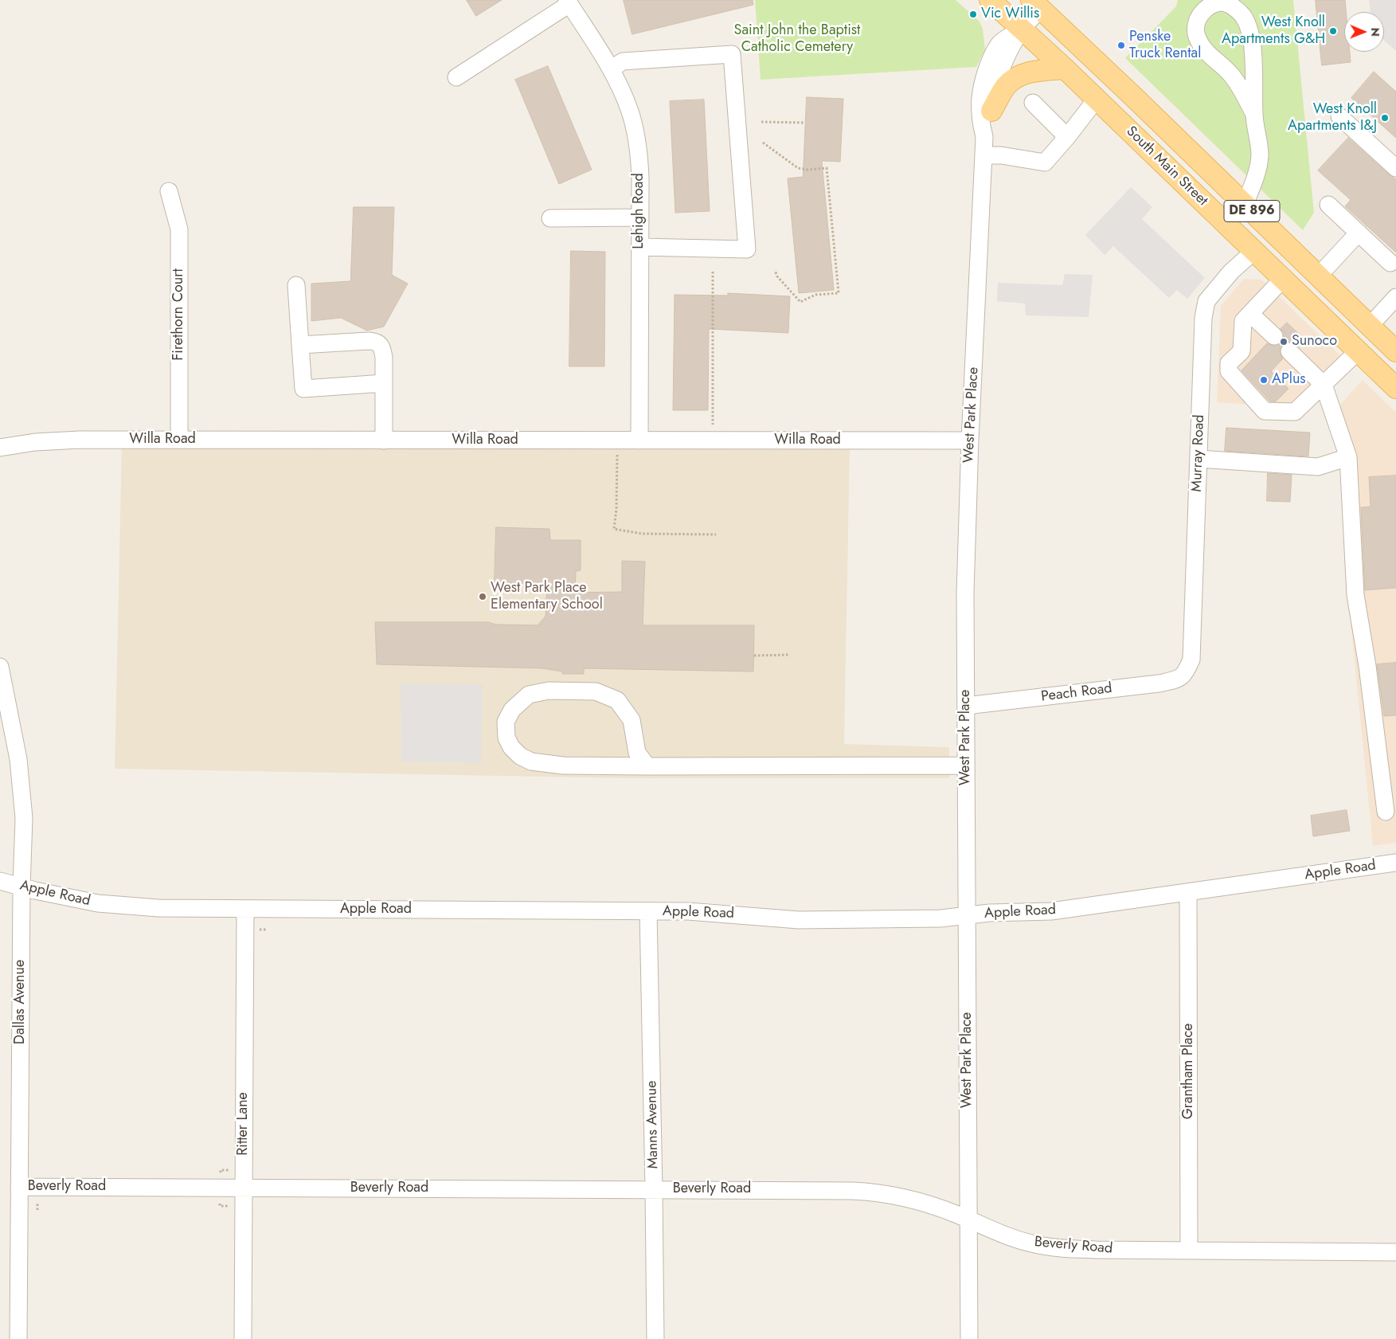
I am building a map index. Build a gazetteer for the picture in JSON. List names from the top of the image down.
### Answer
{
  "streets": {
    "main road": ["South Main Street", "DE 896"],
    "street": [
      "Lehigh Road",
      "Firethorn Court",
      "West Park Place",
      "Willa Road",
      "Murray Road",
      "Peach Road",
      "Apple Road",
      "Dallas Avenue",
      "Grantham Place",
      "Ritter Lane",
      "Manns Avenue",
      "Beverly Road"
    ]
  },
  "crossings": [
    ["South Main Street", "DE 896"],
    ["South Main Street", "West Park Place"],
    ["South Main Street", "Murray Road"],
    ["Lehigh Road", "Willa Road"],
    ["DE 896", "West Park Place"],
    ["Firethorn Court", "Willa Road"],
    ["West Park Place", "Willa Road"],
    ["West Park Place", "Peach Road"],
    ["West Park Place", "Apple Road"],
    ["West Park Place", "Beverly Road"],
    ["Murray Road", "Peach Road"],
    ["Apple Road", "Dallas Avenue"],
    ["Apple Road", "Grantham Place"],
    ["Apple Road", "Ritter Lane"],
    ["Apple Road", "Manns Avenue"],
    ["Dallas Avenue", "Beverly Road"],
    ["Grantham Place", "Beverly Road"],
    ["Ritter Lane", "Beverly Road"],
    ["Manns Avenue", "Beverly Road"]
  ],
  "parks": ["Saint John the Baptist Catholic Cemetery"],
  "places": [
    "Vic Willis",
    "West Knoll Apartments G&H",
    "Penske Truck Rental",
    "West Knoll Apartments I&J",
    "Sunoco",
    "APlus",
    "West Park Place Elementary School"
  ],
  "north": "right"
}
